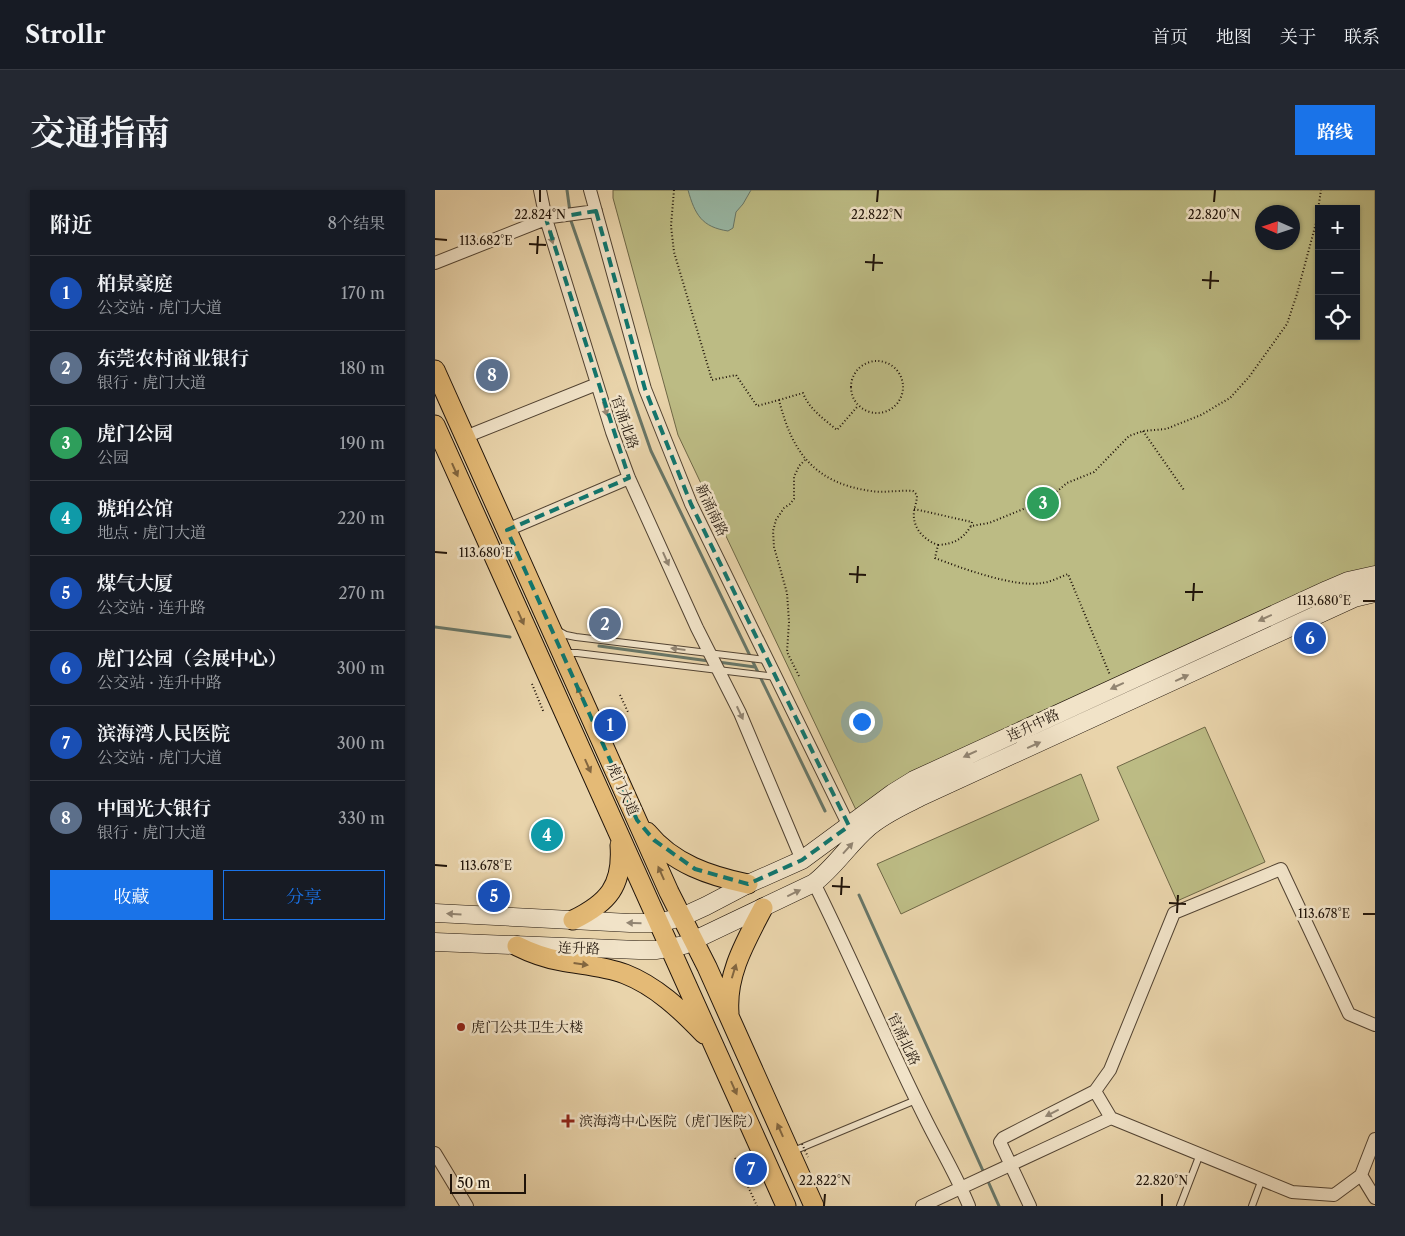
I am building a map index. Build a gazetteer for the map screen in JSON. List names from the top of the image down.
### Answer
{
  "streets": {
    "main road": ["连升中路", "虎门大道", "连升路"],
    "street": ["官涌北路", "新涌南路"]
  },
  "crossings": [
    ["官涌北路", "连升中路"],
    ["新涌南路", "连升中路"],
    ["连升中路", "连升路"],
    ["虎门大道", "连升路"]
  ],
  "one_way": ["官涌北路"],
  "places": {
    "other": ["虎门公共卫生大楼"],
    "health": ["滨海湾中心医院（虎门医院）"]
  },
  "scale_bar": "50 m",
  "north": "left",
  "page": {
    "header": "Strollr",
    "nav": [
      "首页",
      "地图",
      "关于",
      "联系"
    ],
    "title": "交通指南",
    "buttons": [
      "路线",
      ["收藏", "分享"]
    ],
    "heading": ["附近", "8个结果"],
    "map_buttons": ["+", "−"],
    "list": [
      {
        "mark": "1",
        "name": "柏景豪庭",
        "note": "公交站 · 虎门大道",
        "value": "170 m"
      },
      {
        "mark": "2",
        "name": "东莞农村商业银行",
        "note": "银行 · 虎门大道",
        "value": "180 m"
      },
      {
        "mark": "3",
        "name": "虎门公园",
        "note": "公园",
        "value": "190 m"
      },
      {
        "mark": "4",
        "name": "琥珀公馆",
        "note": "地点 · 虎门大道",
        "value": "220 m"
      },
      {
        "mark": "5",
        "name": "煤气大厦",
        "note": "公交站 · 连升路",
        "value": "270 m"
      },
      {
        "mark": "6",
        "name": "虎门公园（会展中心）",
        "note": "公交站 · 连升中路",
        "value": "300 m"
      },
      {
        "mark": "7",
        "name": "滨海湾人民医院",
        "note": "公交站 · 虎门大道",
        "value": "300 m"
      },
      {
        "mark": "8",
        "name": "中国光大银行",
        "note": "银行 · 虎门大道",
        "value": "330 m"
      }
    ],
    "pins": [
      "8",
      "3",
      "2",
      "6",
      "1",
      "4",
      "5",
      "7"
    ],
    "scale": "50 m"
  },
  "coordinates": [
    "22.824°N",
    "22.822°N",
    "22.820°N",
    "113.682°E",
    "113.680°E",
    "113.678°E"
  ]
}
